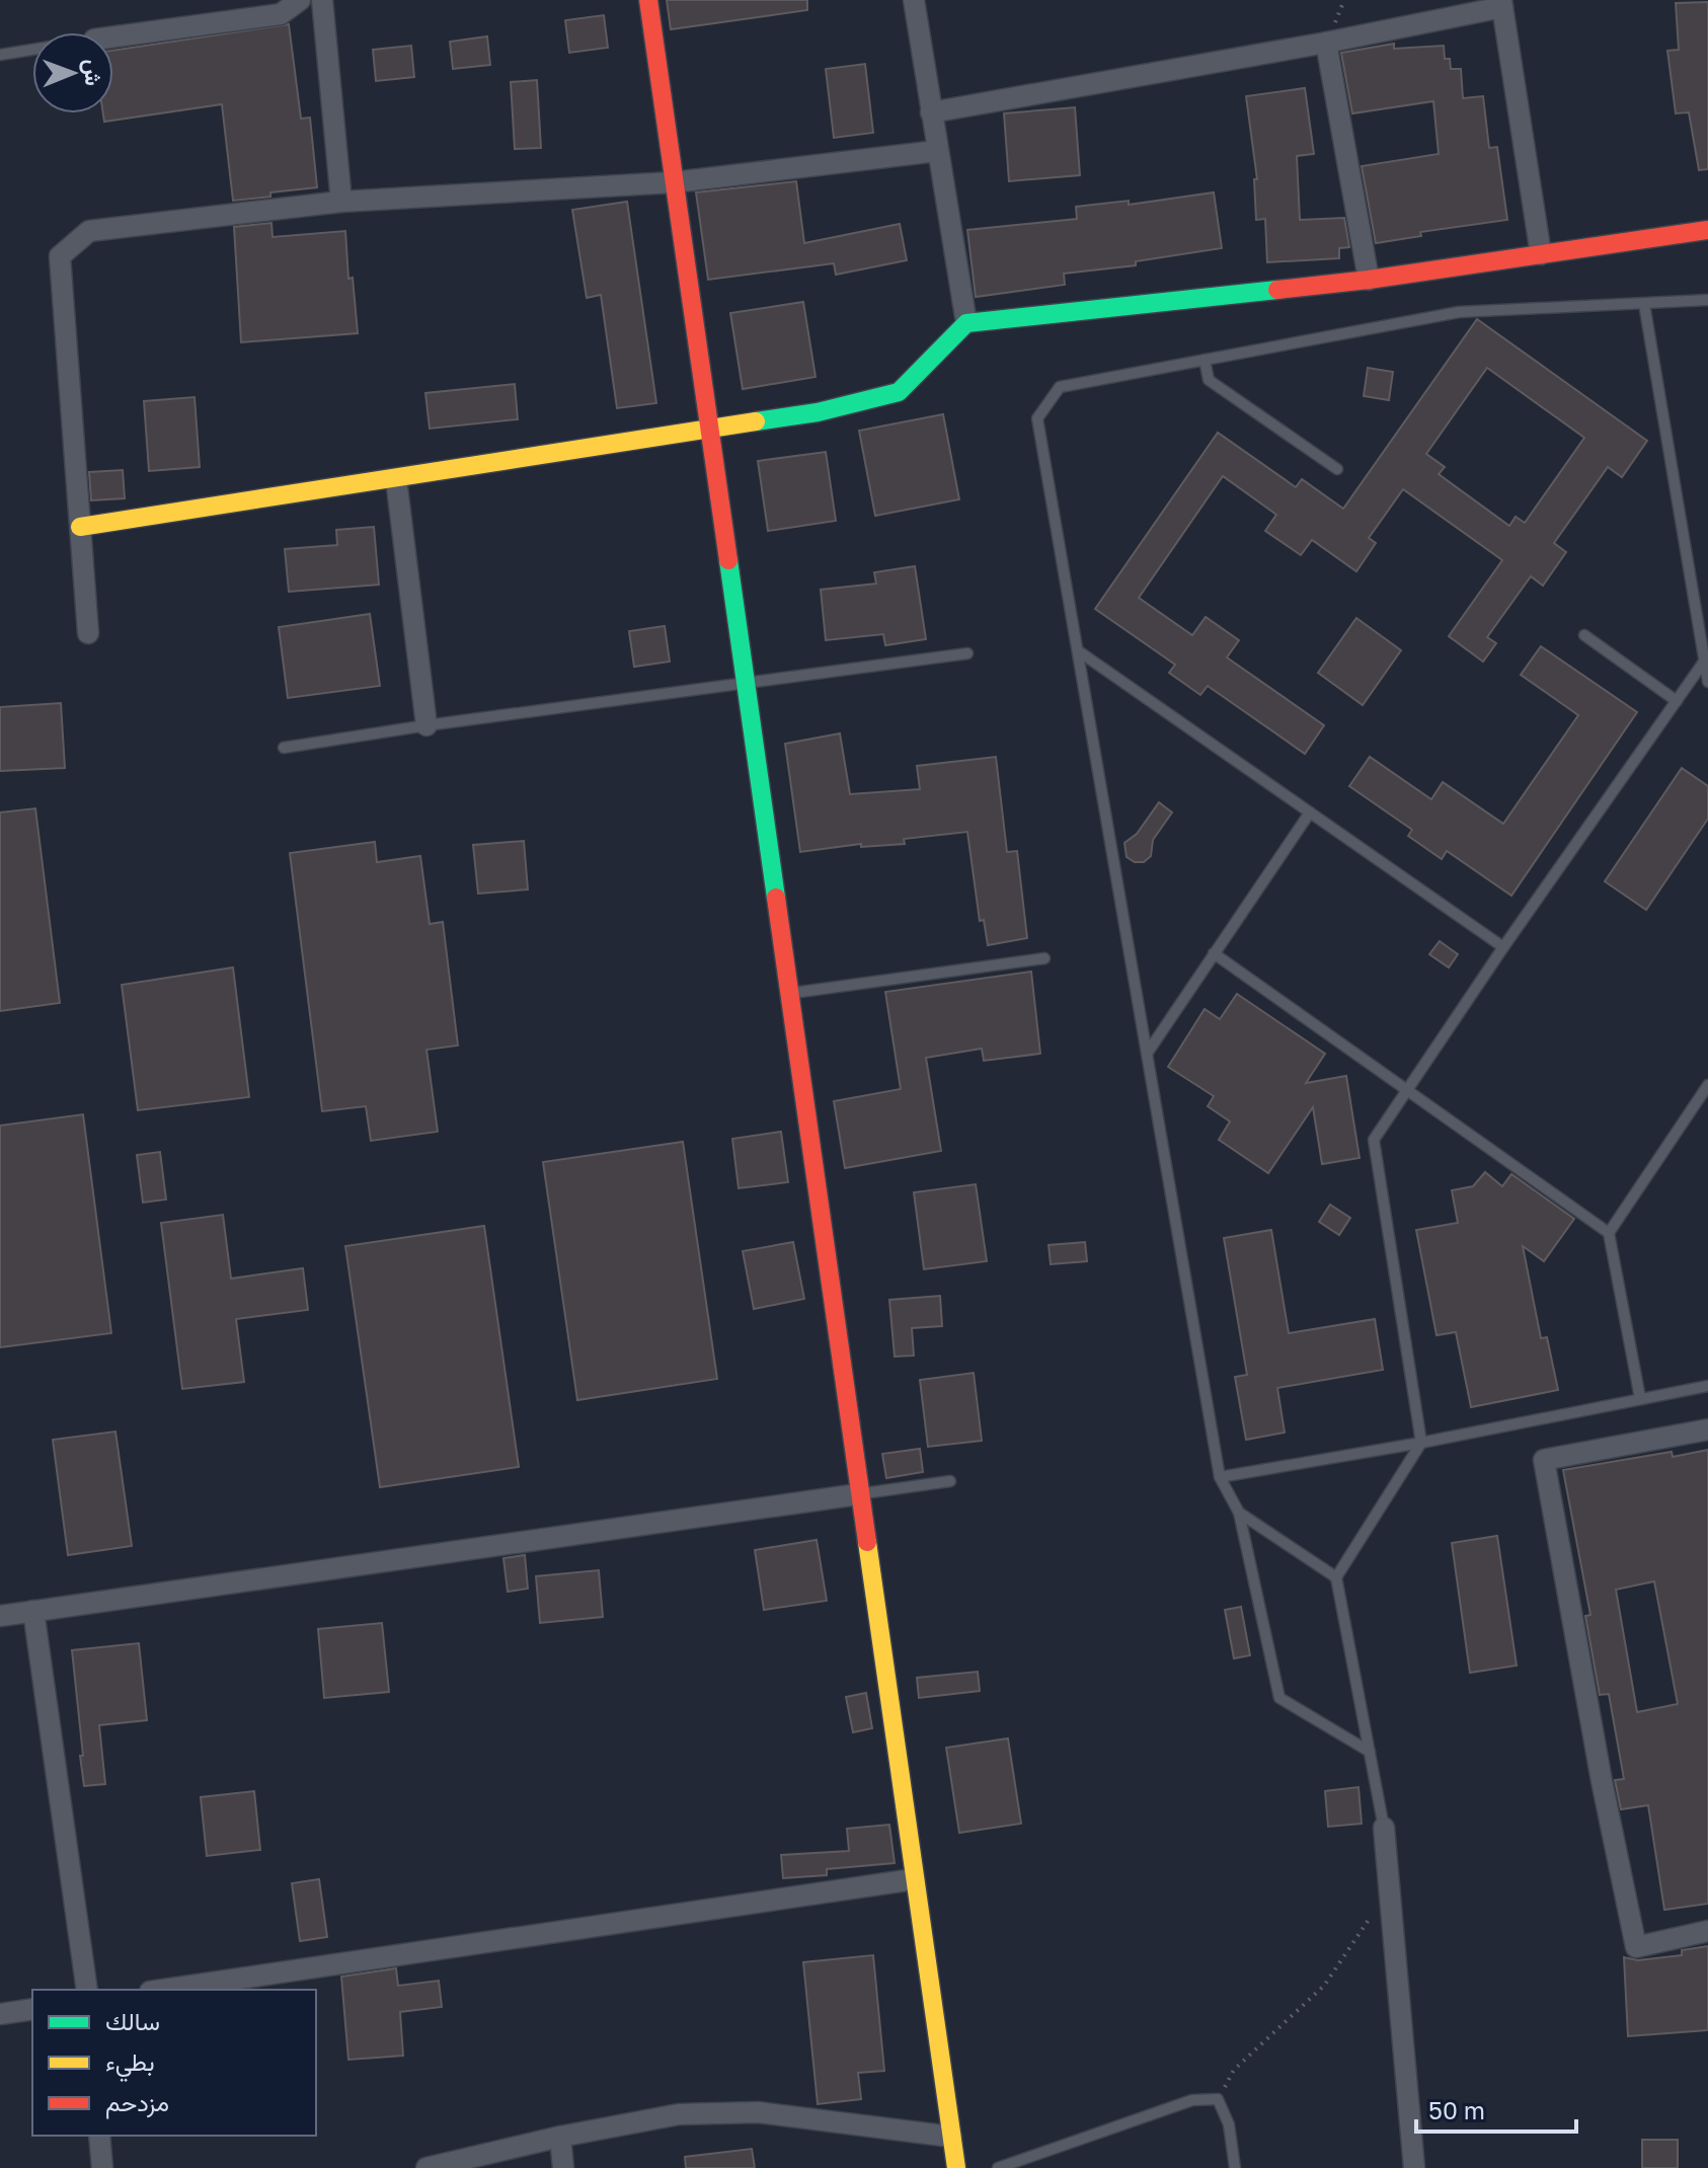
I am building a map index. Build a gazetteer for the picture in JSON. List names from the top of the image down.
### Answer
{
  "legend": ["سالك", "بطيء", "مزدحم"],
  "scale_bar": "50 m",
  "north": "right"
}
